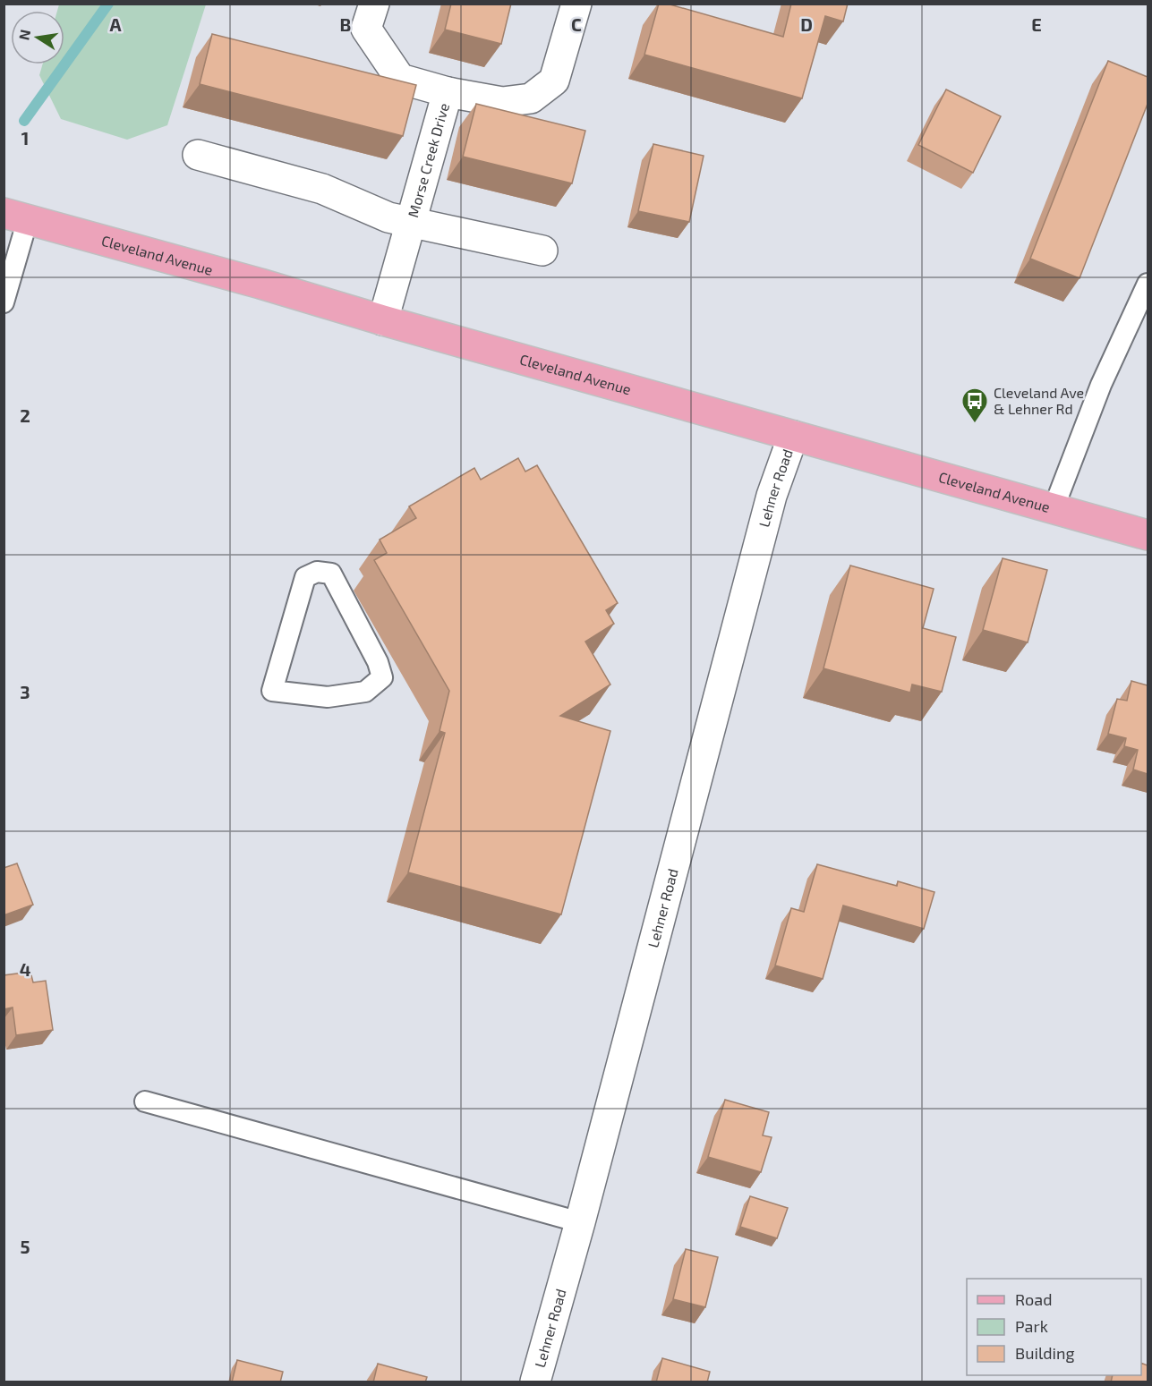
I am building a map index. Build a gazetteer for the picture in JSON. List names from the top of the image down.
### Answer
{
  "streets": {
    "main road": ["Cleveland Avenue"],
    "street": ["Morse Creek Drive", "Lehner Road"]
  },
  "crossings": [
    ["Morse Creek Drive", "Cleveland Avenue"],
    ["Cleveland Avenue", "Lehner Road"]
  ],
  "places": {
    "bus stop": ["Cleveland Ave & Lehner Rd"]
  },
  "legend": ["Road", "Park", "Building"],
  "north": "left",
  "grid": {
    "columns": [
      "A",
      "B",
      "C",
      "D",
      "E"
    ],
    "rows": [
      "1",
      "2",
      "3",
      "4",
      "5"
    ]
  }
}
